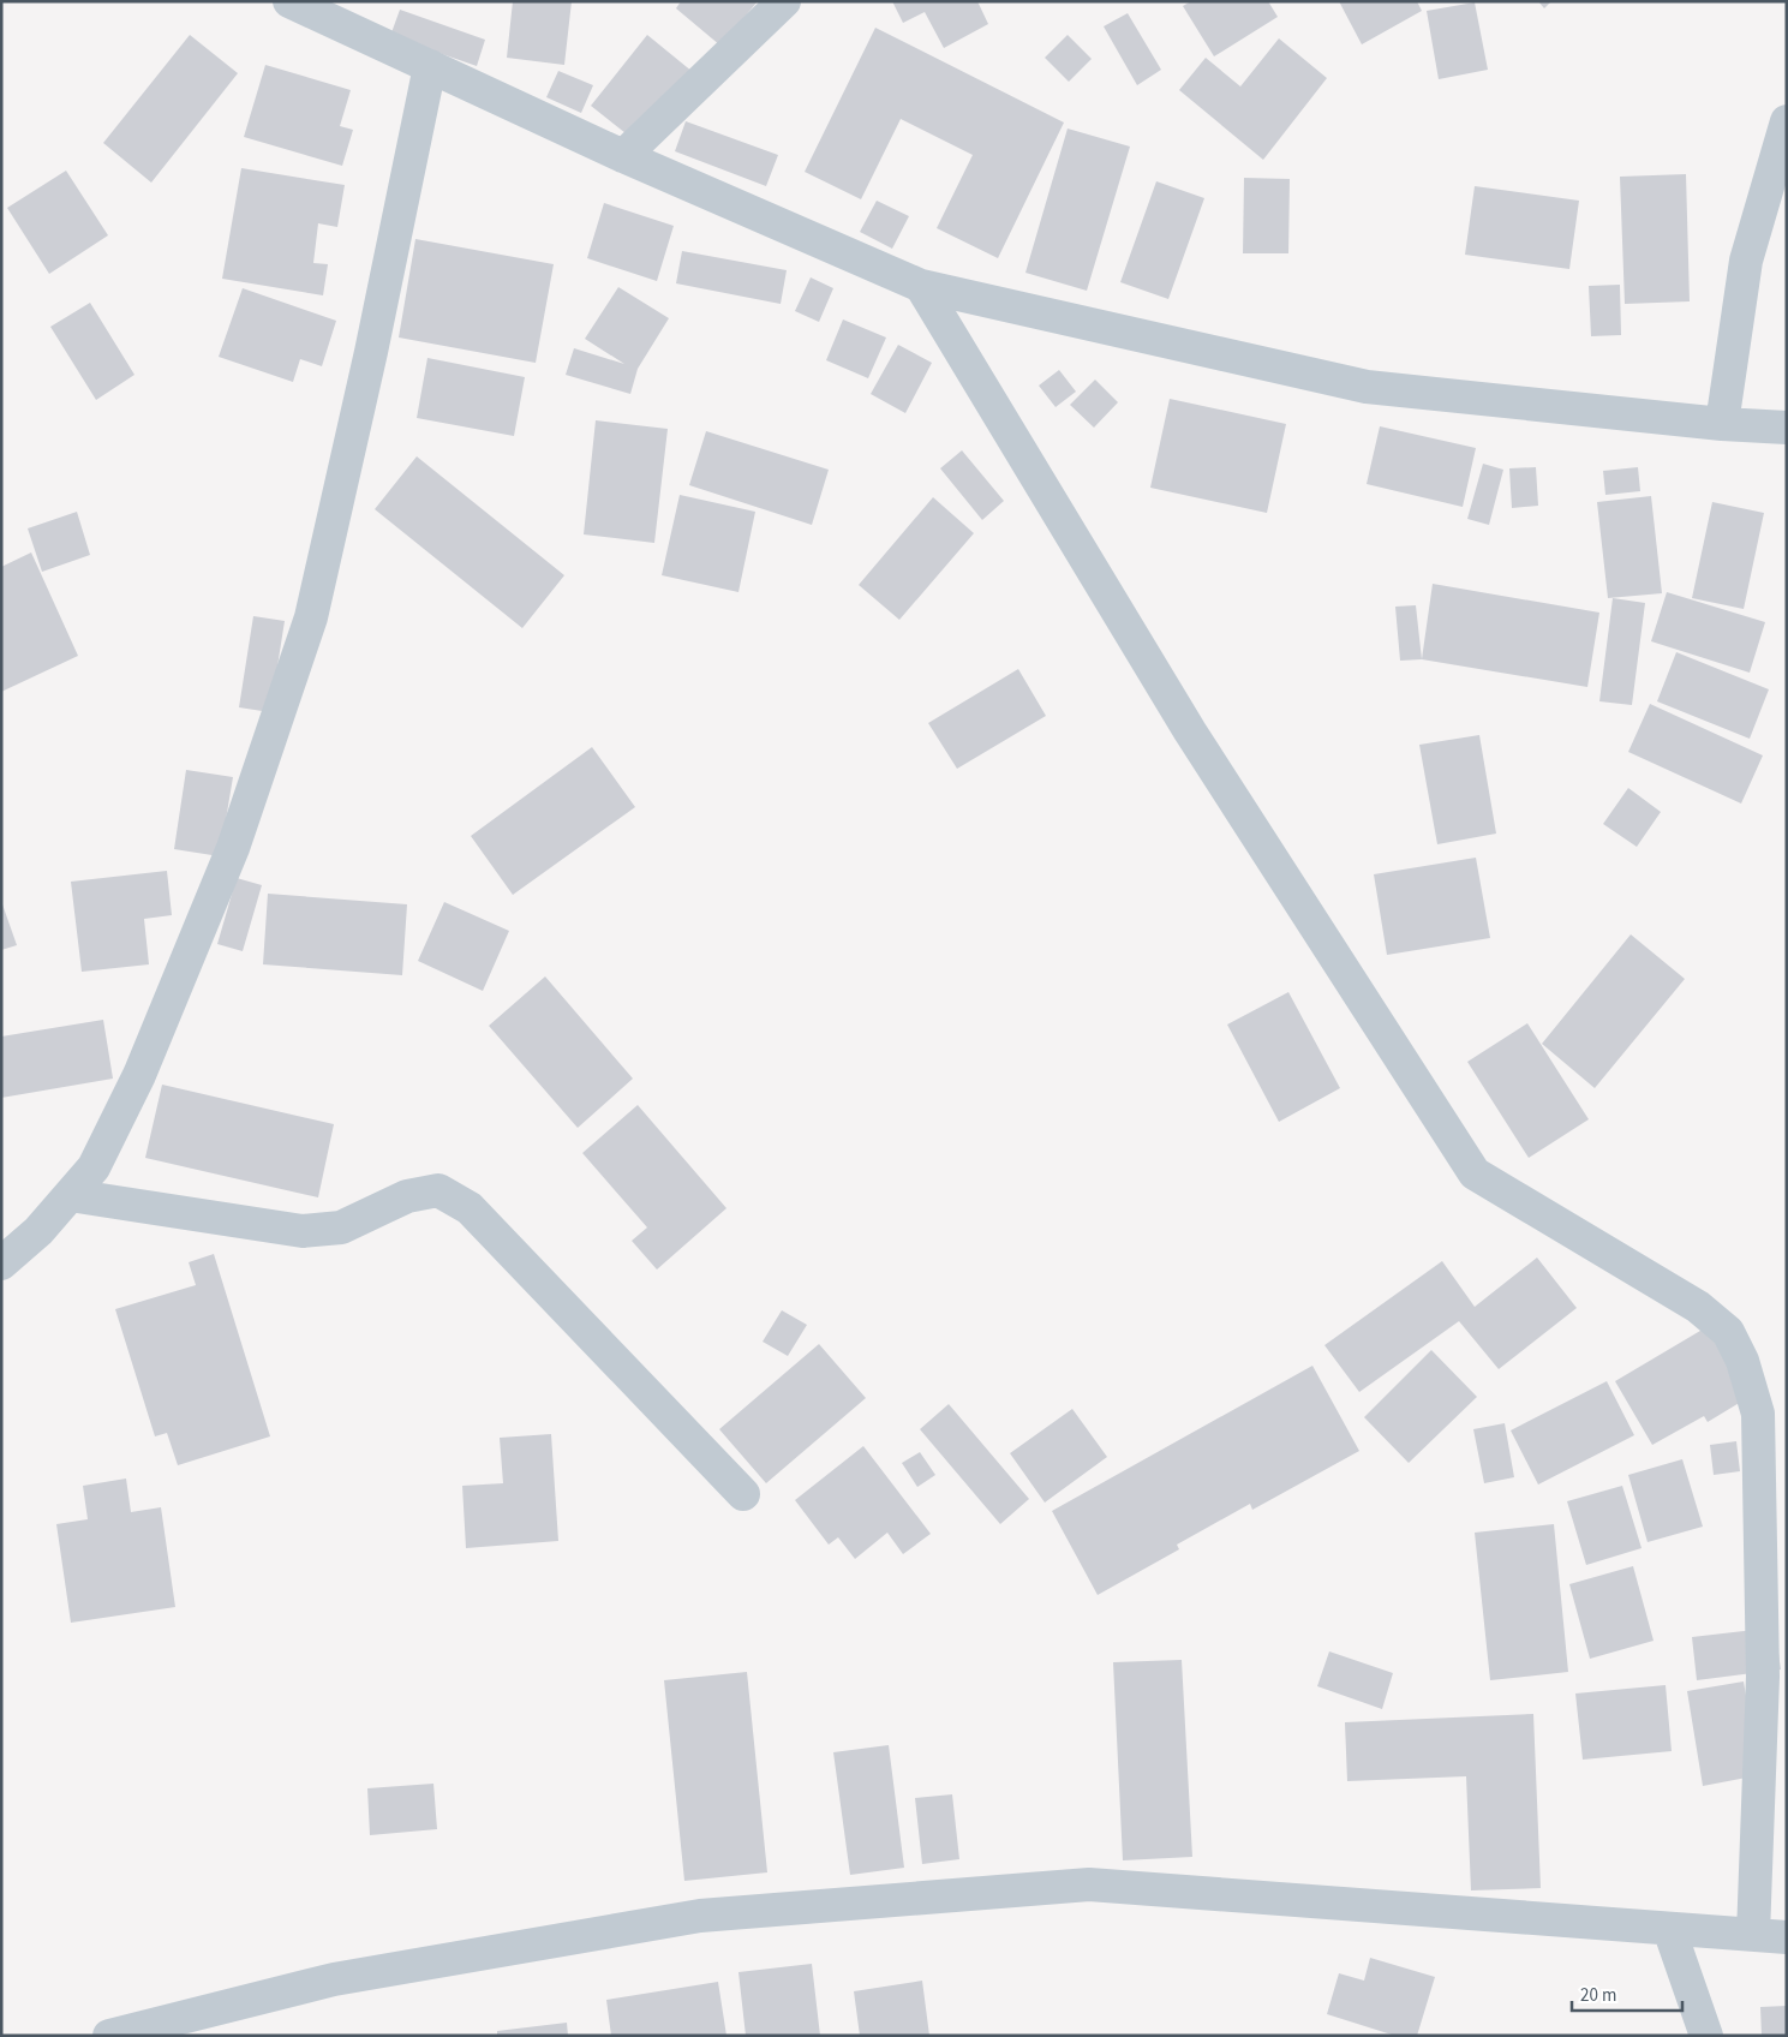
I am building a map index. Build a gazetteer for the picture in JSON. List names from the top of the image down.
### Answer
{
  "scale_bar": "20 m"
}
